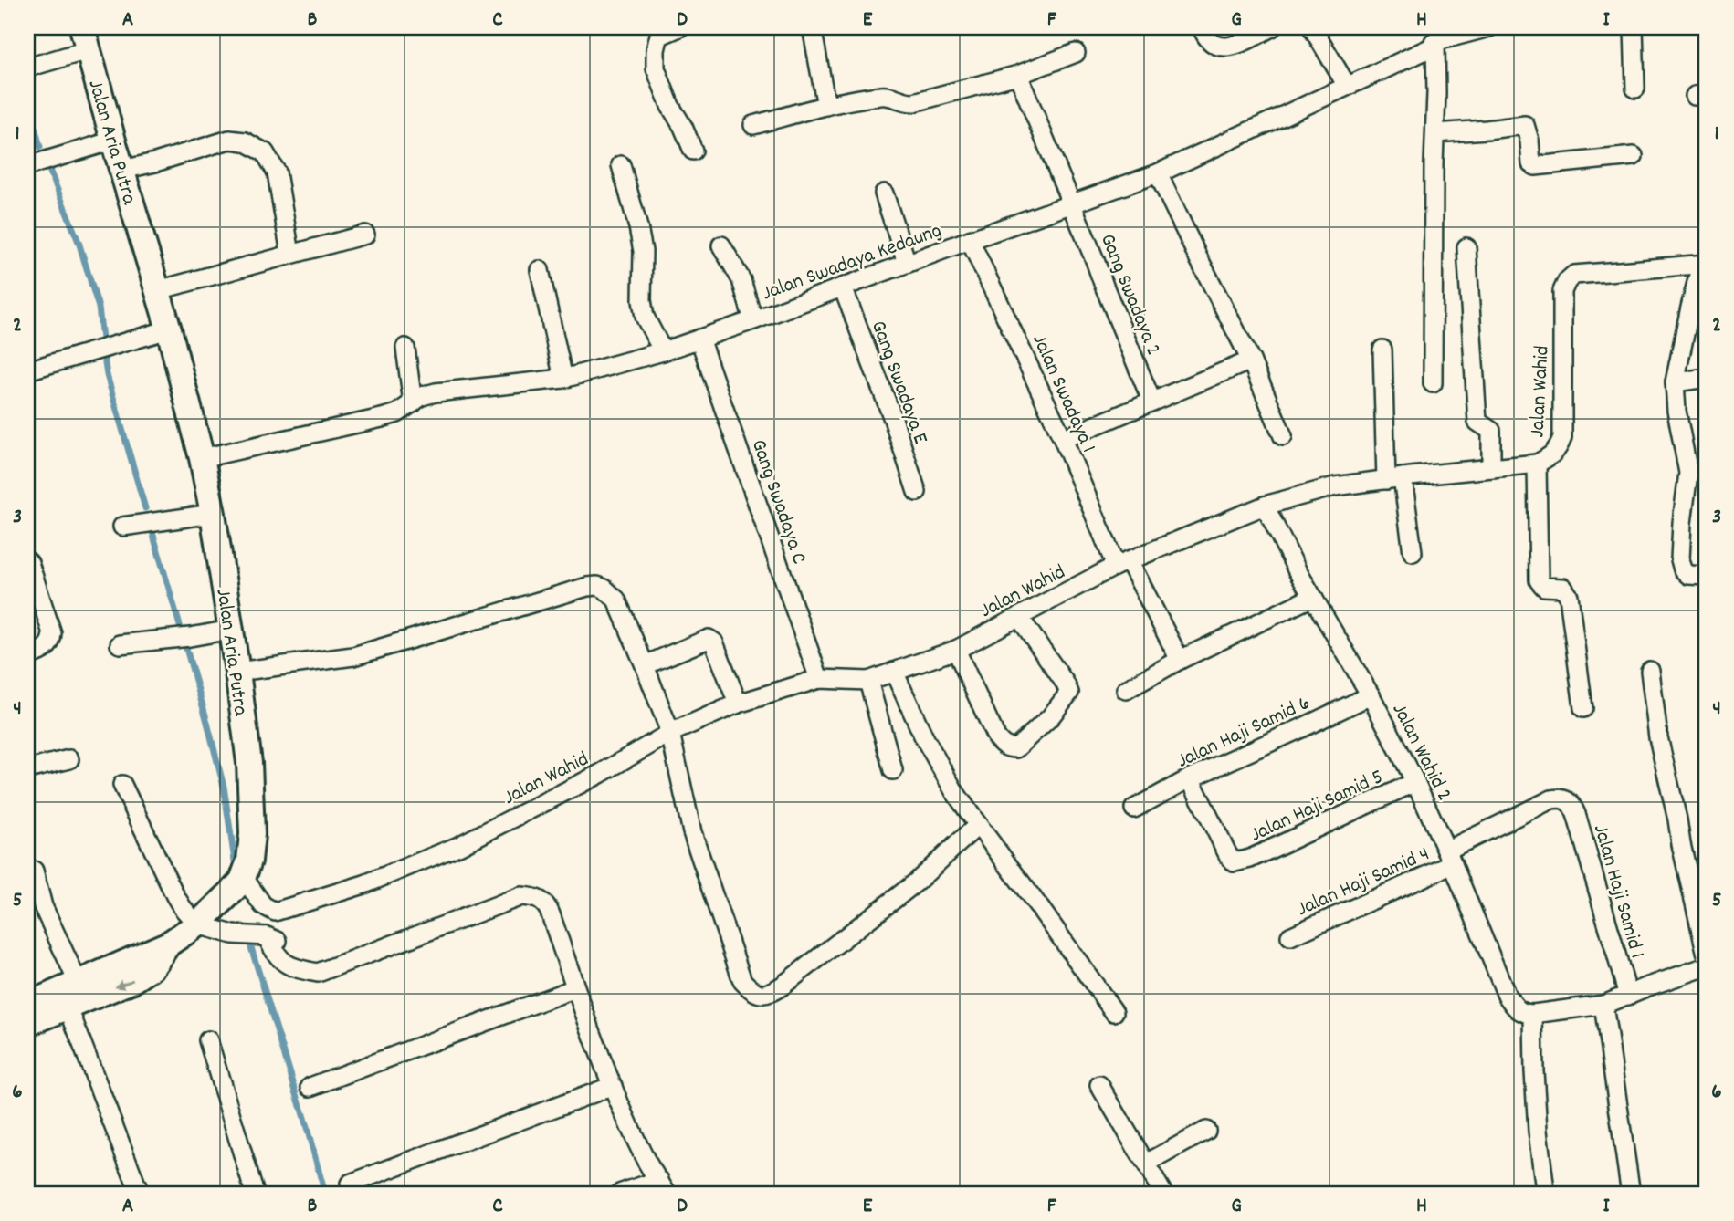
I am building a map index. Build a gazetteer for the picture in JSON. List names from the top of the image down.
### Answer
{
  "streets": {
    "main road": ["Jalan Aria Putra"],
    "street": [
      "Jalan Swadaya Kedaung",
      "Gang Swadaya 2",
      "Gang Swadaya E",
      "Jalan Wahid",
      "Jalan Swadaya 1",
      "Gang Swadaya C",
      "Jalan Haji Samid 6",
      "Jalan Wahid 2",
      "Jalan Haji Samid 5",
      "Jalan Haji Samid 4",
      "Jalan Haji Samid 1"
    ]
  },
  "crossings": [
    ["Jalan Aria Putra", "Jalan Swadaya Kedaung"],
    ["Jalan Aria Putra", "Jalan Wahid"],
    ["Jalan Swadaya Kedaung", "Gang Swadaya 2"],
    ["Jalan Swadaya Kedaung", "Gang Swadaya E"],
    ["Jalan Swadaya Kedaung", "Jalan Swadaya 1"],
    ["Jalan Swadaya Kedaung", "Gang Swadaya C"],
    ["Jalan Wahid", "Jalan Swadaya 1"],
    ["Jalan Wahid", "Gang Swadaya C"],
    ["Jalan Wahid", "Jalan Wahid 2"],
    ["Jalan Haji Samid 6", "Jalan Wahid 2"],
    ["Jalan Haji Samid 6", "Jalan Haji Samid 5"],
    ["Jalan Wahid 2", "Jalan Haji Samid 5"],
    ["Jalan Wahid 2", "Jalan Haji Samid 4"],
    ["Jalan Haji Samid 4", "Jalan Haji Samid 1"]
  ],
  "grid": {
    "columns": [
      "A",
      "B",
      "C",
      "D",
      "E",
      "F",
      "G",
      "H",
      "I"
    ],
    "rows": [
      "1",
      "2",
      "3",
      "4",
      "5",
      "6"
    ]
  }
}
